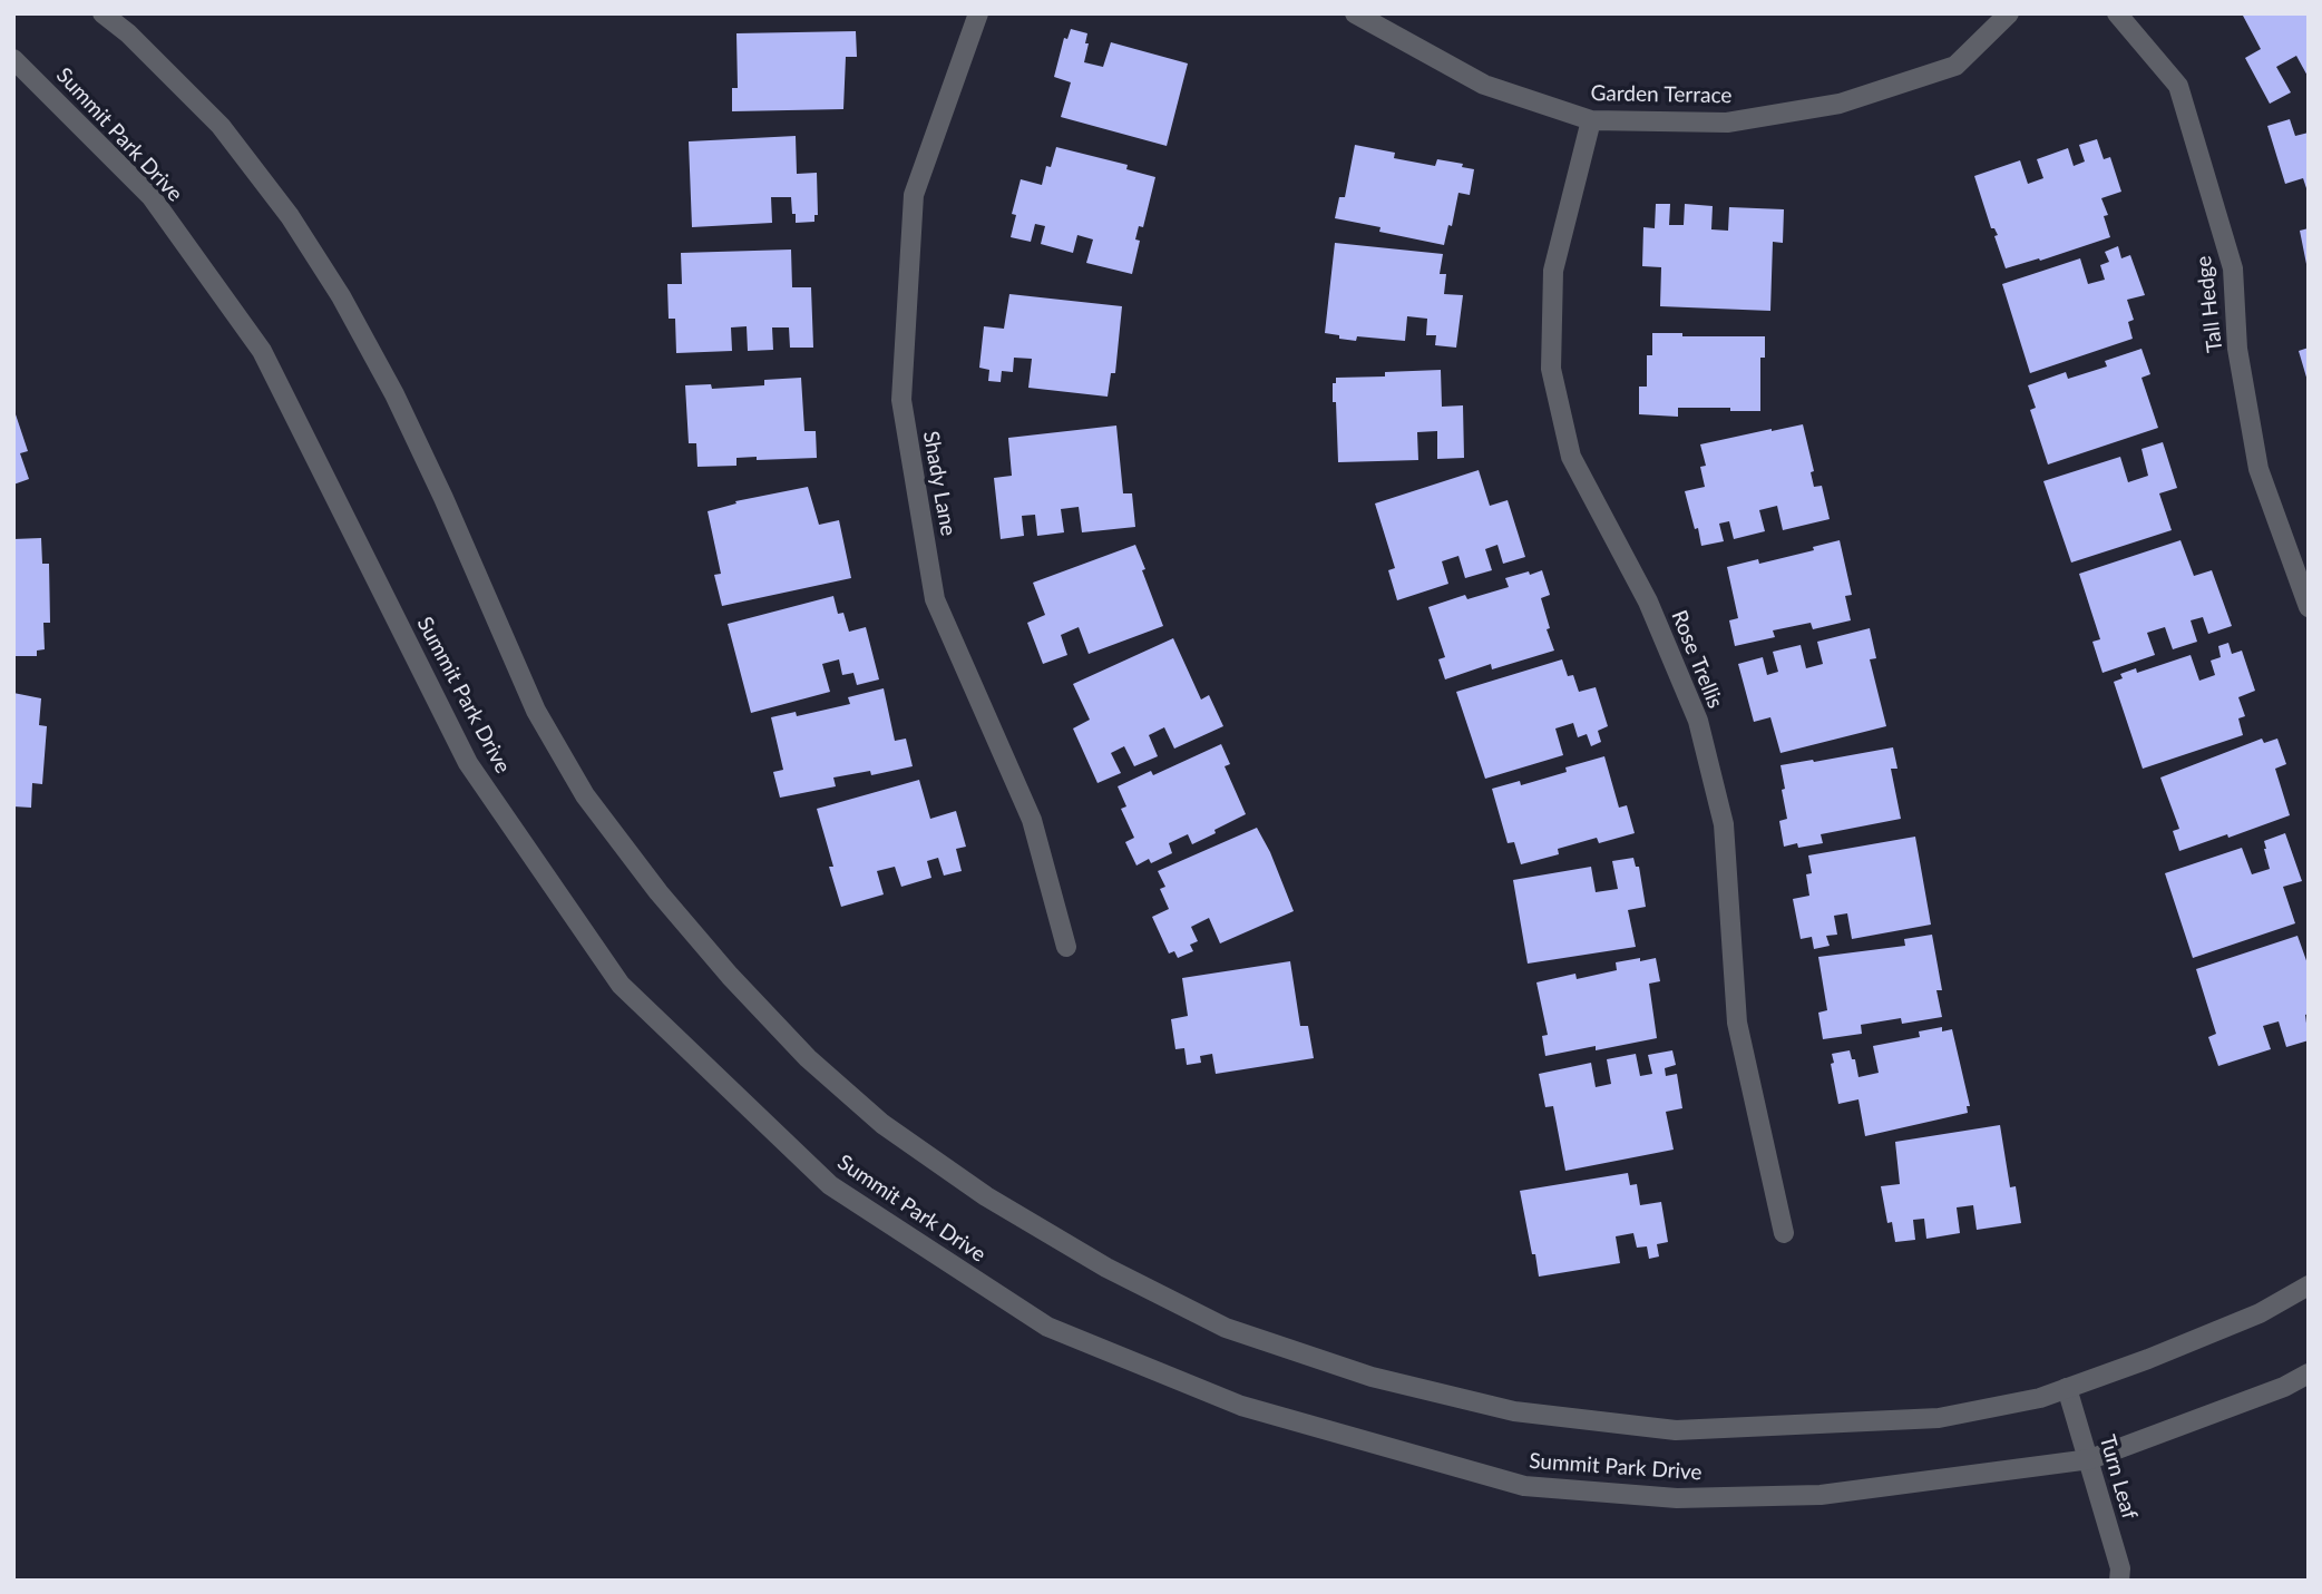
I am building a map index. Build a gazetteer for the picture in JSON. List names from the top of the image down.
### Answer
{
  "streets": {
    "street": [
      "Garden Terrace",
      "Summit Park Drive",
      "Tall Hedge",
      "Shady Lane",
      "Rose Trellis",
      "Turn Leaf"
    ]
  },
  "crossings": [
    ["Garden Terrace", "Rose Trellis"],
    ["Summit Park Drive", "Turn Leaf"]
  ]
}
